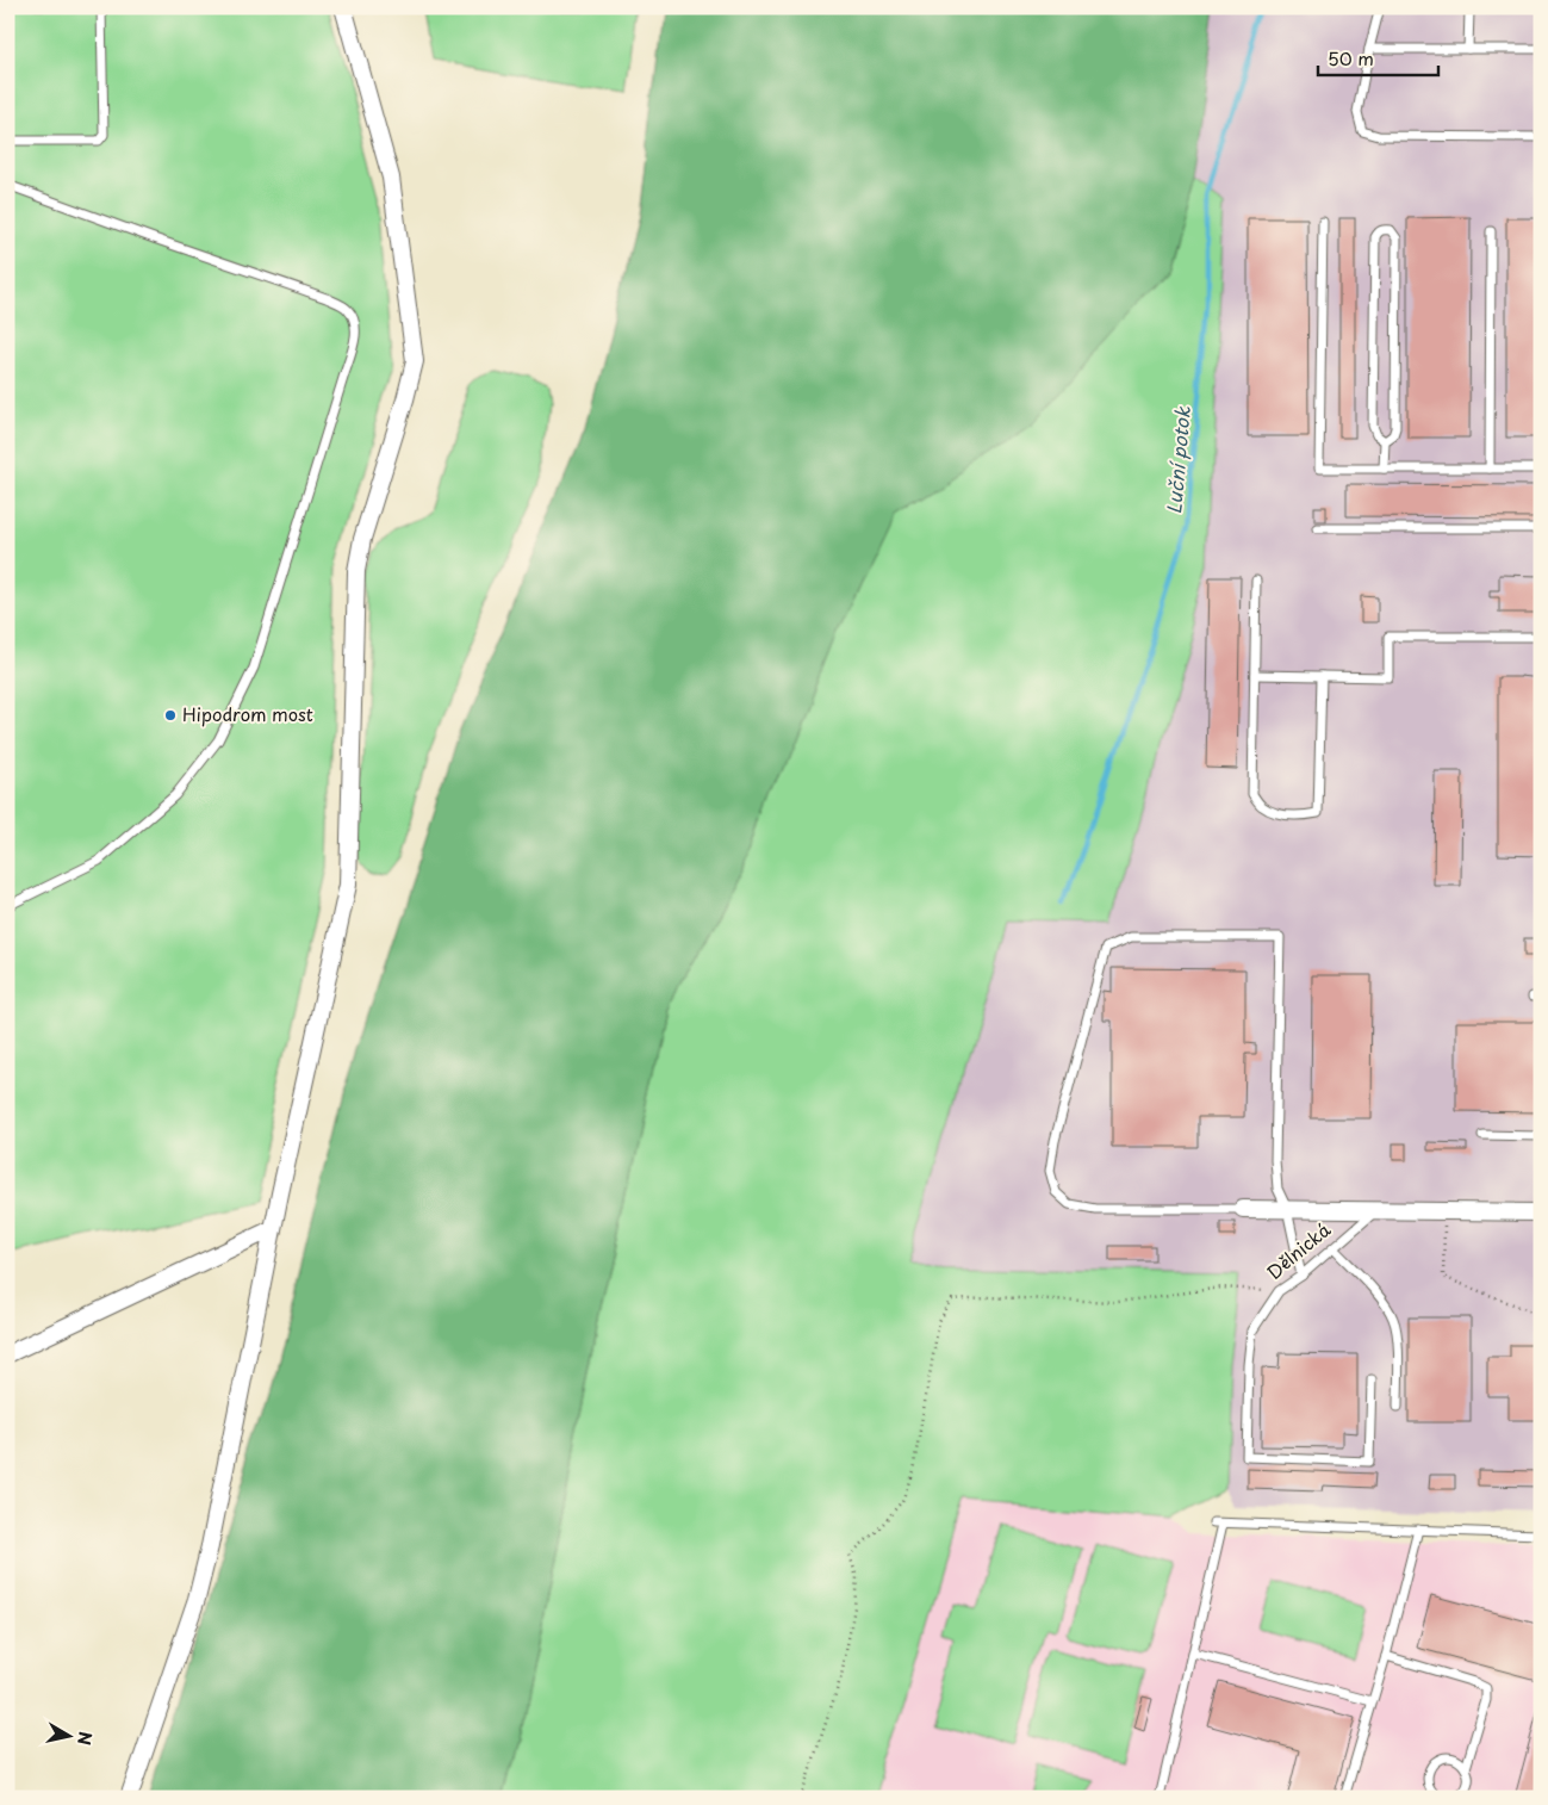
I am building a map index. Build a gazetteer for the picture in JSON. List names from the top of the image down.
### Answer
{
  "streets": {
    "street": ["Dělnická"]
  },
  "water": ["Luční potok"],
  "places": ["Hipodrom most"],
  "scale_bar": "50 m",
  "north": "right"
}
